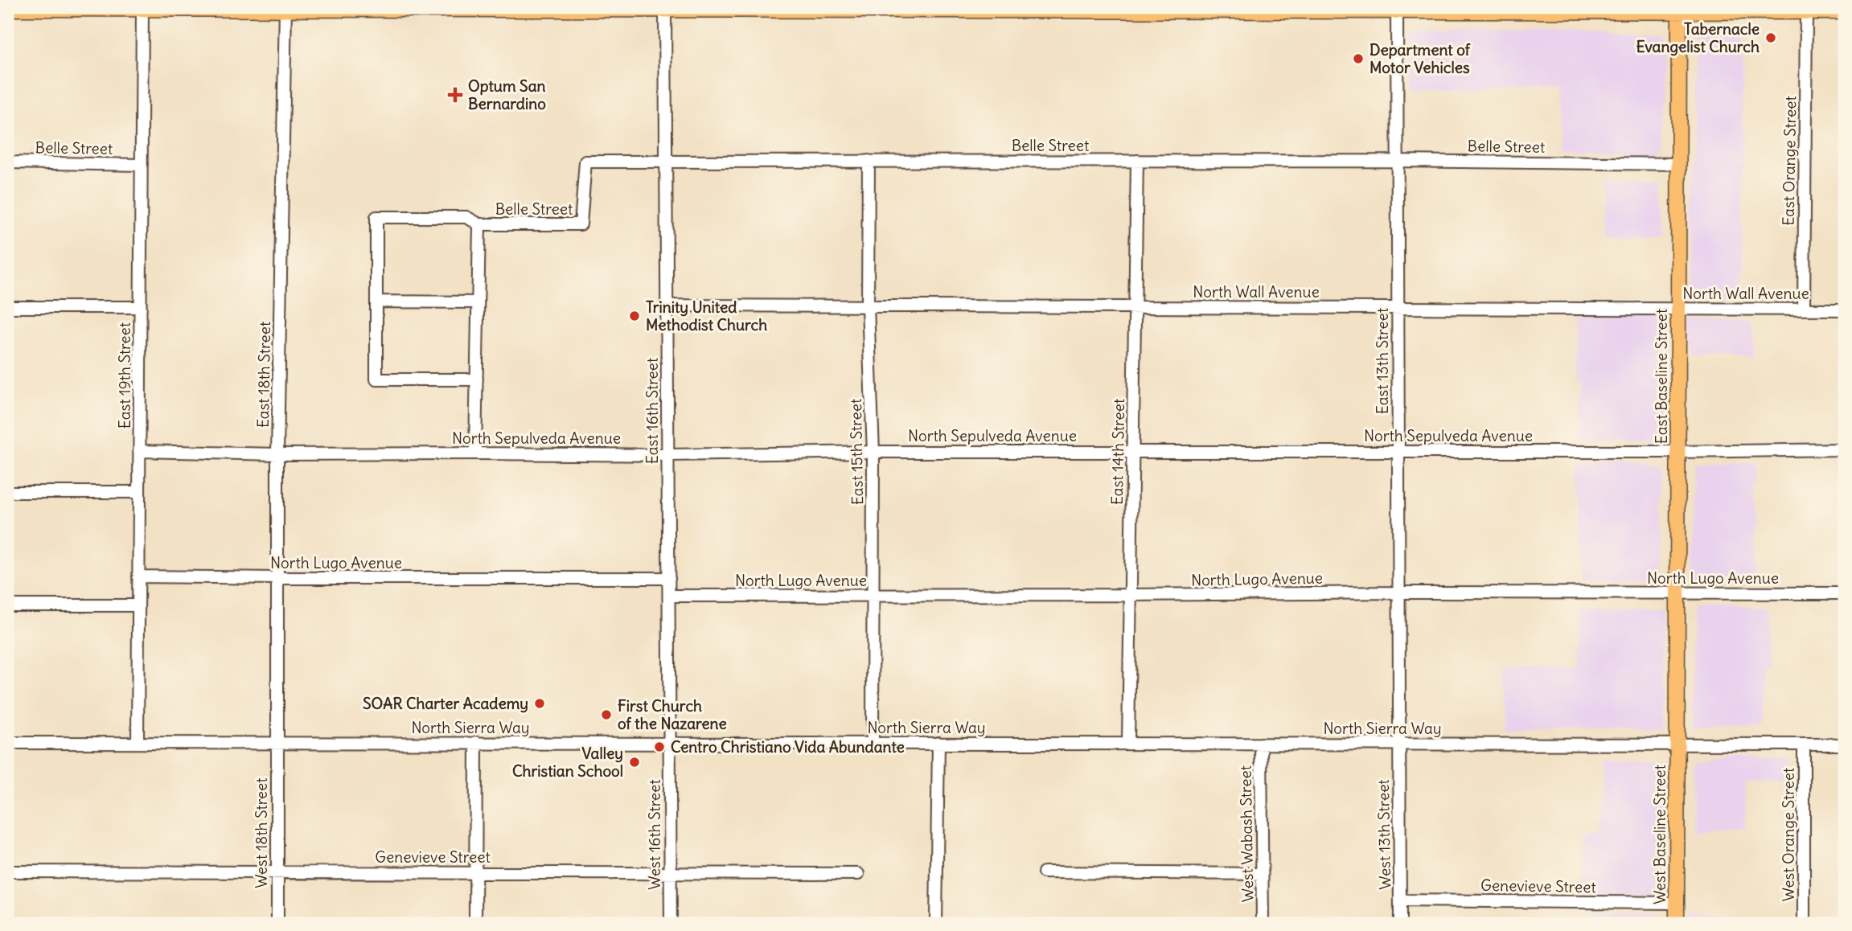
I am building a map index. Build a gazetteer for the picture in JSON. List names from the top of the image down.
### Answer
{
  "streets": {
    "main road": ["East Baseline Street", "West Baseline Street"],
    "street": [
      "Belle Street",
      "East Orange Street",
      "North Wall Avenue",
      "East 13th Street",
      "East 18th Street",
      "East 19th Street",
      "East 16th Street",
      "North Sepulveda Avenue",
      "East 15th Street",
      "East 14th Street",
      "North Lugo Avenue",
      "North Sierra Way",
      "West 18th Street",
      "West Wabash Street",
      "West 16th Street",
      "West 13th Street",
      "West Orange Street",
      "Genevieve Street"
    ]
  },
  "crossings": [
    ["Belle Street", "East 13th Street"],
    ["Belle Street", "East 19th Street"],
    ["Belle Street", "East Baseline Street"],
    ["Belle Street", "East 16th Street"],
    ["Belle Street", "East 15th Street"],
    ["Belle Street", "East 14th Street"],
    ["East Orange Street", "North Wall Avenue"],
    ["North Wall Avenue", "East 13th Street"],
    ["North Wall Avenue", "East Baseline Street"],
    ["North Wall Avenue", "East 16th Street"],
    ["North Wall Avenue", "East 15th Street"],
    ["North Wall Avenue", "East 14th Street"],
    ["East 13th Street", "North Sepulveda Avenue"],
    ["East 13th Street", "North Lugo Avenue"],
    ["East 13th Street", "North Sierra Way"],
    ["East 13th Street", "West 13th Street"],
    ["East 18th Street", "North Sepulveda Avenue"],
    ["East 18th Street", "North Lugo Avenue"],
    ["East 18th Street", "North Sierra Way"],
    ["East 18th Street", "West 18th Street"],
    ["East 19th Street", "North Sepulveda Avenue"],
    ["East 19th Street", "North Lugo Avenue"],
    ["East 19th Street", "North Sierra Way"],
    ["East Baseline Street", "North Sepulveda Avenue"],
    ["East Baseline Street", "North Lugo Avenue"],
    ["East Baseline Street", "North Sierra Way"],
    ["East Baseline Street", "West Baseline Street"],
    ["East 16th Street", "North Sepulveda Avenue"],
    ["East 16th Street", "North Lugo Avenue"],
    ["East 16th Street", "North Sierra Way"],
    ["East 16th Street", "West 16th Street"],
    ["North Sepulveda Avenue", "East 15th Street"],
    ["North Sepulveda Avenue", "East 14th Street"],
    ["East 15th Street", "North Lugo Avenue"],
    ["East 15th Street", "North Sierra Way"],
    ["East 14th Street", "North Lugo Avenue"],
    ["East 14th Street", "North Sierra Way"],
    ["North Sierra Way", "West 18th Street"],
    ["North Sierra Way", "West Wabash Street"],
    ["North Sierra Way", "West 16th Street"],
    ["North Sierra Way", "West 13th Street"],
    ["North Sierra Way", "West Baseline Street"],
    ["North Sierra Way", "West Orange Street"],
    ["West 18th Street", "Genevieve Street"],
    ["West 16th Street", "Genevieve Street"],
    ["West 13th Street", "Genevieve Street"],
    ["West Baseline Street", "Genevieve Street"]
  ],
  "places": {
    "other": [
      "Tabernacle Evangelist Church",
      "Department of Motor Vehicles",
      "Trinity United Methodist Church",
      "SOAR Charter Academy",
      "First Church of the Nazarene",
      "Centro Christiano Vida Abundante",
      "Valley Christian School"
    ],
    "health": ["Optum San Bernardino"]
  }
}
